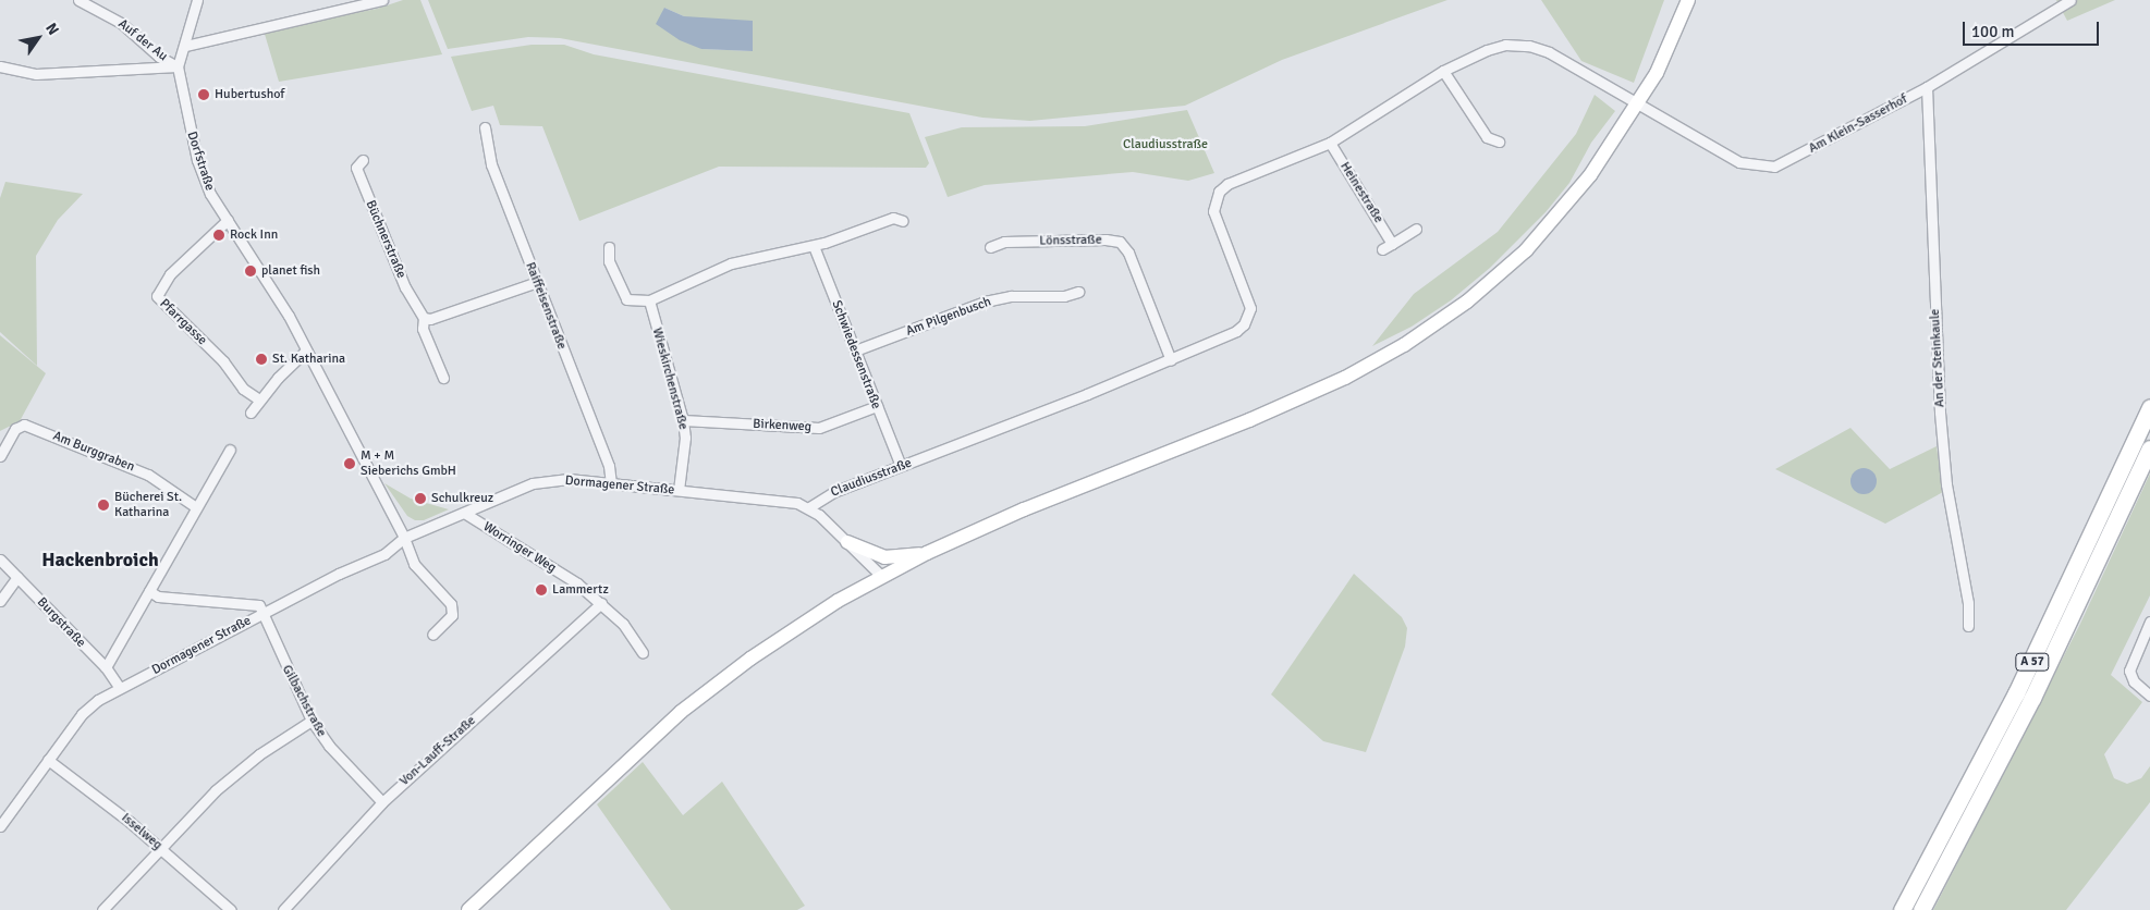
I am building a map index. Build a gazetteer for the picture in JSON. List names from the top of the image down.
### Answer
{
  "streets": {
    "highway": ["A 57"],
    "street": [
      "Auf der Au",
      "Am Klein-Sasserhof",
      "Dorfstraße",
      "Heinestraße",
      "Büchnerstraße",
      "Lönsstraße",
      "Raiffeisenstraße",
      "Am Pilgenbusch",
      "Pfarrgasse",
      "Schwiedessenstraße",
      "An der Steinkaule",
      "Wieskirchenstraße",
      "Birkenweg",
      "Am Burggraben",
      "Claudiusstraße",
      "Dormagener Straße",
      "Worringer Weg",
      "Burgstraße",
      "Gilbachstraße",
      "Von-Lauff-Straße",
      "Isselweg"
    ]
  },
  "crossings": [
    ["Auf der Au", "Dorfstraße"],
    ["Am Klein-Sasserhof", "An der Steinkaule"],
    ["Am Klein-Sasserhof", "Claudiusstraße"],
    ["Dorfstraße", "Pfarrgasse"],
    ["Dorfstraße", "Dormagener Straße"],
    ["Heinestraße", "Claudiusstraße"],
    ["Lönsstraße", "Claudiusstraße"],
    ["Raiffeisenstraße", "Dormagener Straße"],
    ["Am Pilgenbusch", "Schwiedessenstraße"],
    ["Schwiedessenstraße", "Birkenweg"],
    ["Schwiedessenstraße", "Claudiusstraße"],
    ["Wieskirchenstraße", "Birkenweg"],
    ["Wieskirchenstraße", "Dormagener Straße"],
    ["Claudiusstraße", "Dormagener Straße"],
    ["Dormagener Straße", "Worringer Weg"],
    ["Dormagener Straße", "Burgstraße"],
    ["Dormagener Straße", "Gilbachstraße"],
    ["Dormagener Straße", "Isselweg"],
    ["Worringer Weg", "Von-Lauff-Straße"],
    ["Gilbachstraße", "Von-Lauff-Straße"]
  ],
  "districts": ["Hackenbroich"],
  "parks": ["Claudiusstraße"],
  "places": [
    "Hubertushof",
    "Rock Inn",
    "planet fish",
    "St. Katharina",
    "M + M Sieberichs GmbH",
    "Schulkreuz",
    "Bücherei St. Katharina",
    "Lammertz"
  ],
  "scale_bar": "100 m",
  "north": "top right"
}
